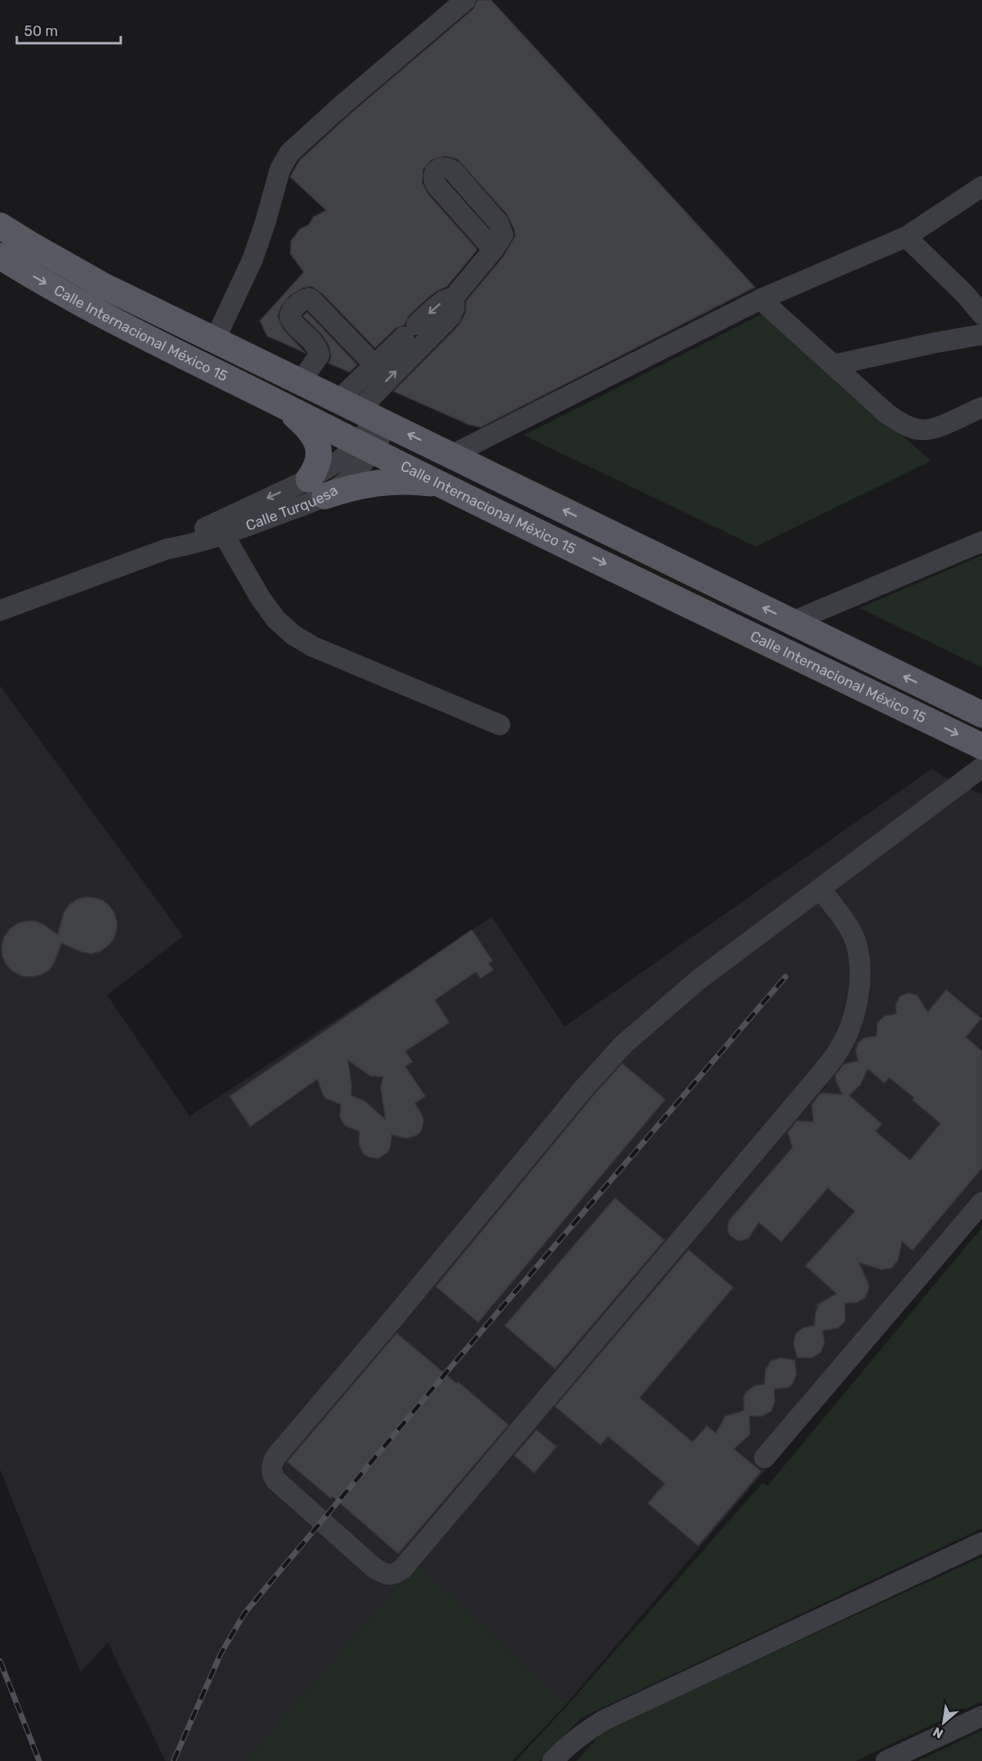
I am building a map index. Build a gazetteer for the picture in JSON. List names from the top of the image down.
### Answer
{
  "streets": {
    "main road": ["Calle Internacional México 15"],
    "street": ["Calle Turquesa"]
  },
  "crossings": [
    ["Calle Internacional México 15", "Calle Turquesa"]
  ],
  "scale_bar": "50 m",
  "north": "bottom left"
}
